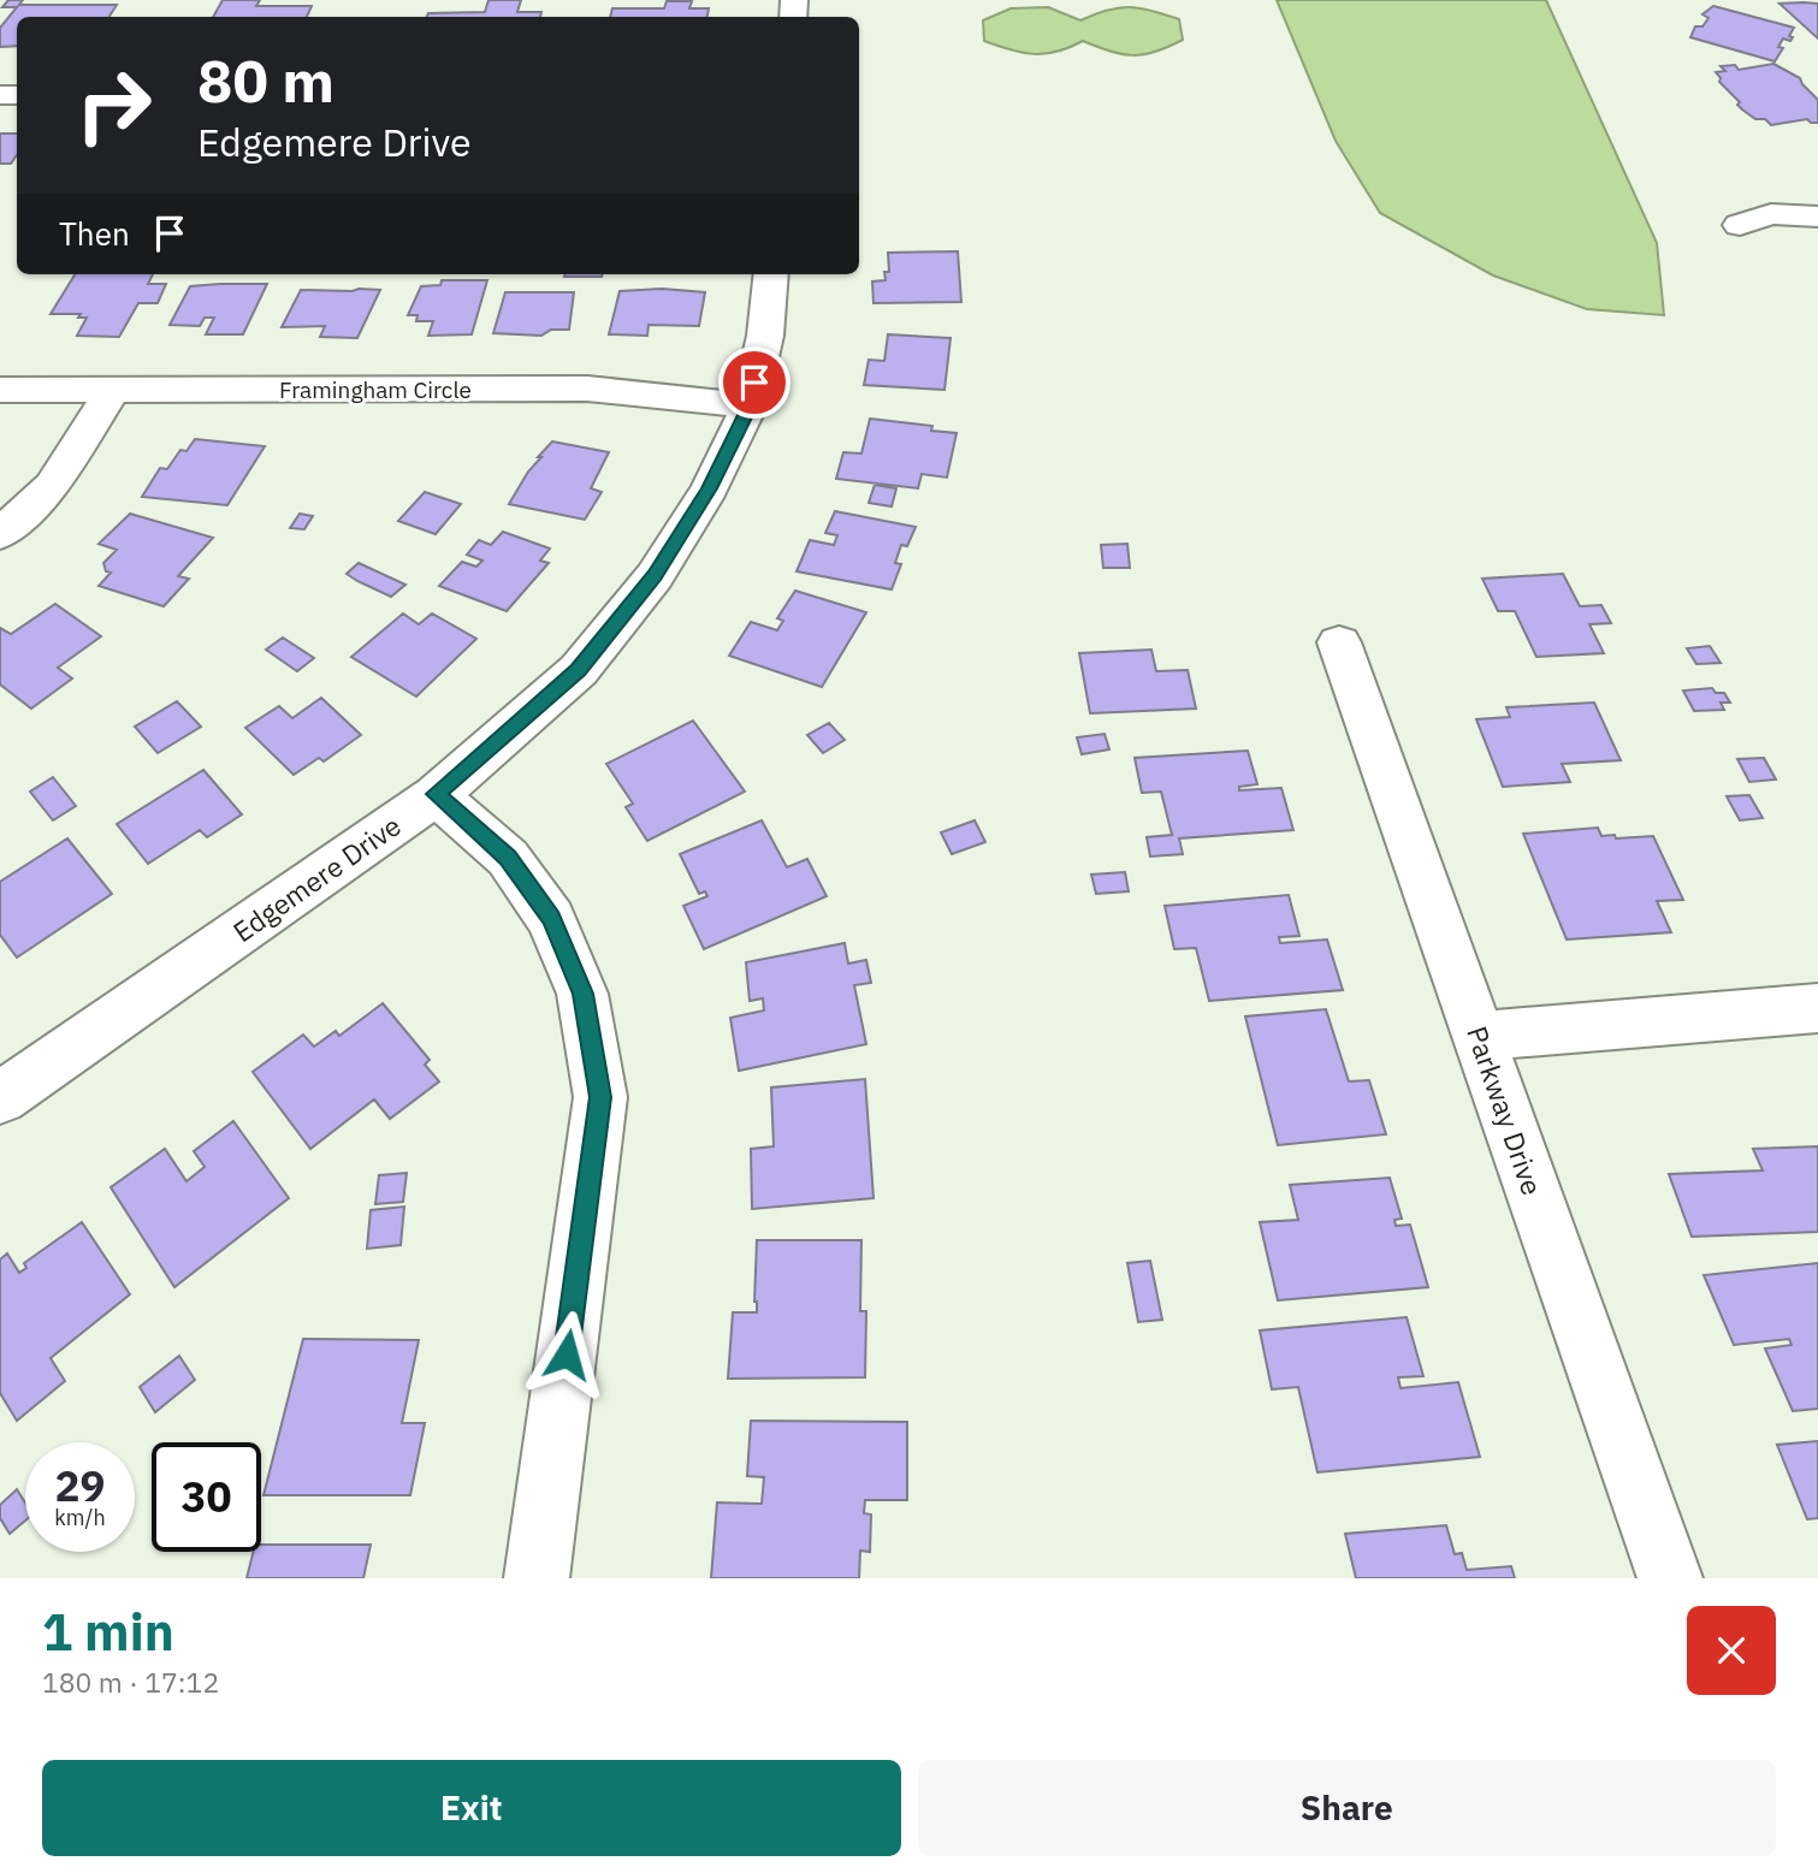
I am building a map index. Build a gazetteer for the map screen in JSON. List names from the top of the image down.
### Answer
{
  "streets": {
    "street": ["Framingham Circle", "Edgemere Drive", "Parkway Drive"]
  },
  "crossings": [
    ["Framingham Circle", "Edgemere Drive"]
  ],
  "page": {
    "turn": ["80 m", "Edgemere Drive"],
    "then": "Then",
    "speed": "29 km/h",
    "limit": "30",
    "heading": ["1 min", "180 m · 17:12"],
    "buttons": ["Exit", "Share"]
  }
}
